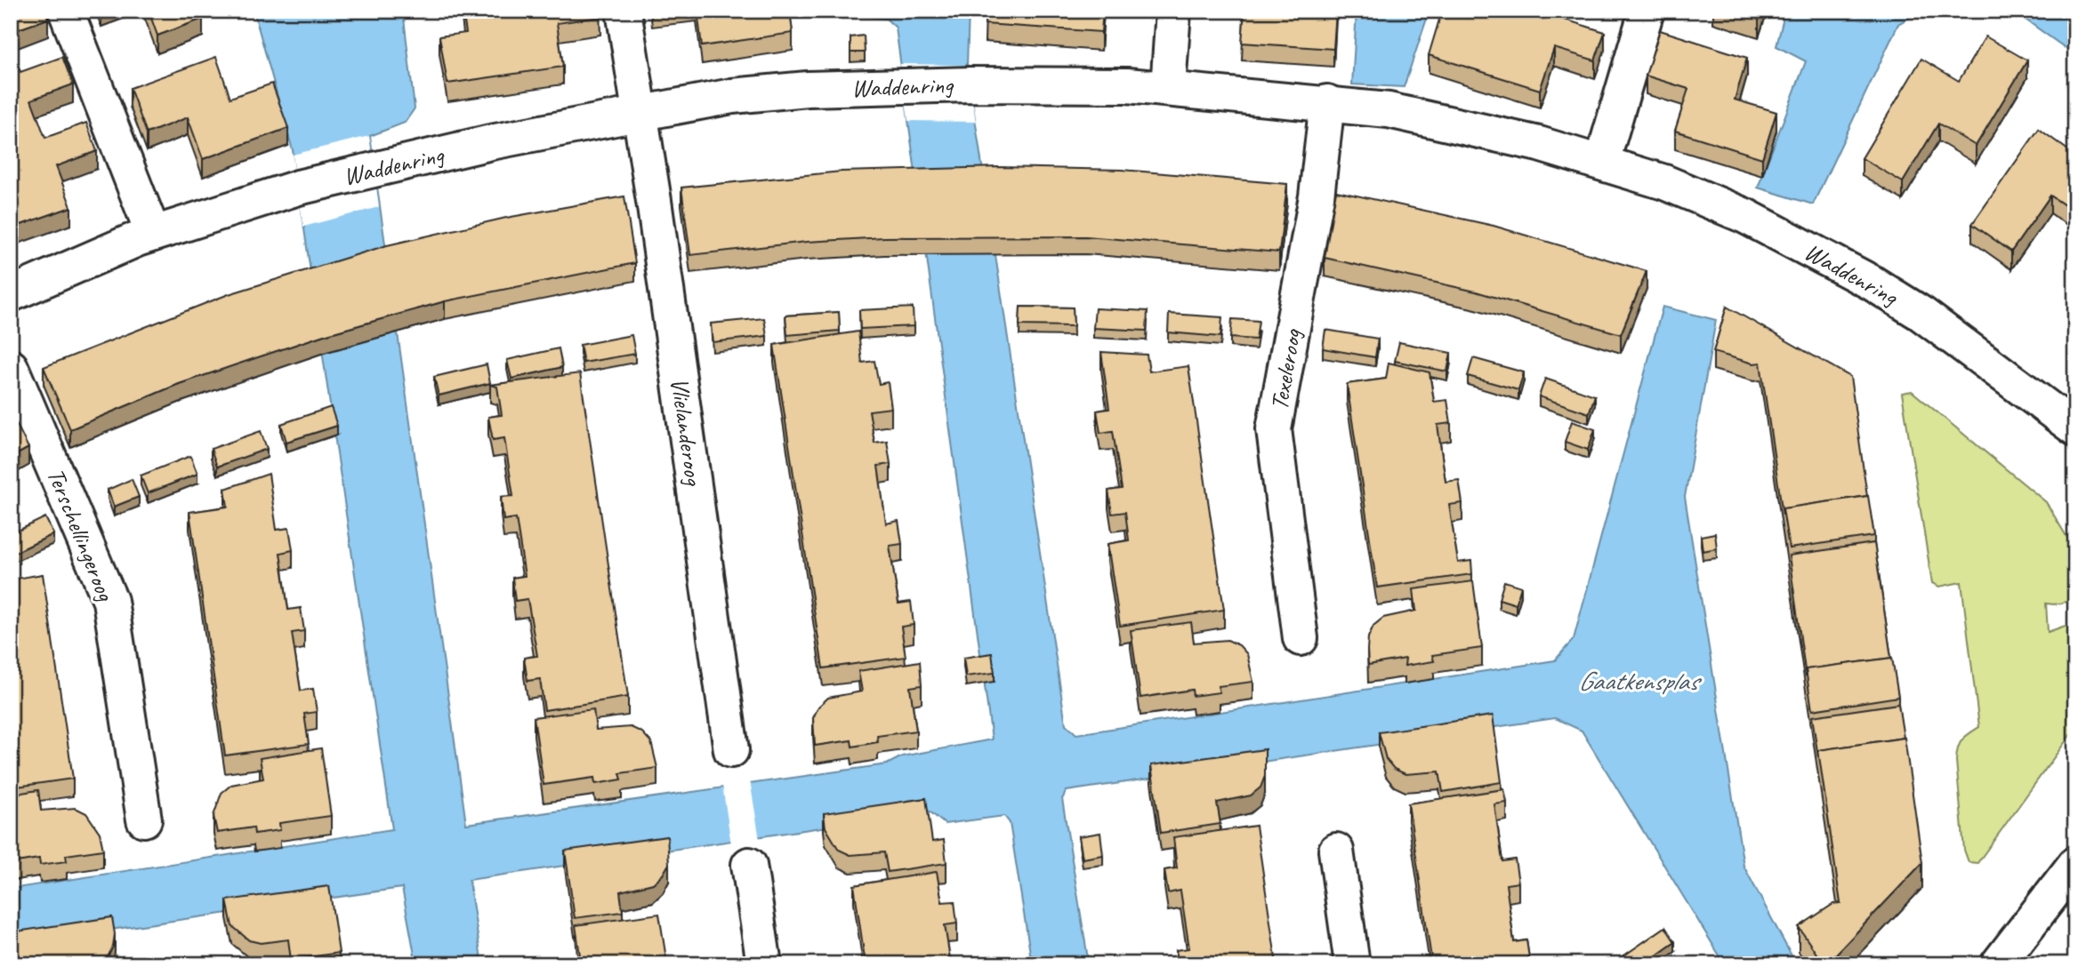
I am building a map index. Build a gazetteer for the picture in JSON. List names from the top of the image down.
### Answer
{
  "streets": {
    "street": [
      "Waddenring",
      "Texeleroog",
      "Vlielanderoog",
      "Terschellingeroog"
    ]
  },
  "crossings": [
    ["Waddenring", "Texeleroog"],
    ["Waddenring", "Vlielanderoog"]
  ],
  "water": ["Gaatkensplas"]
}
